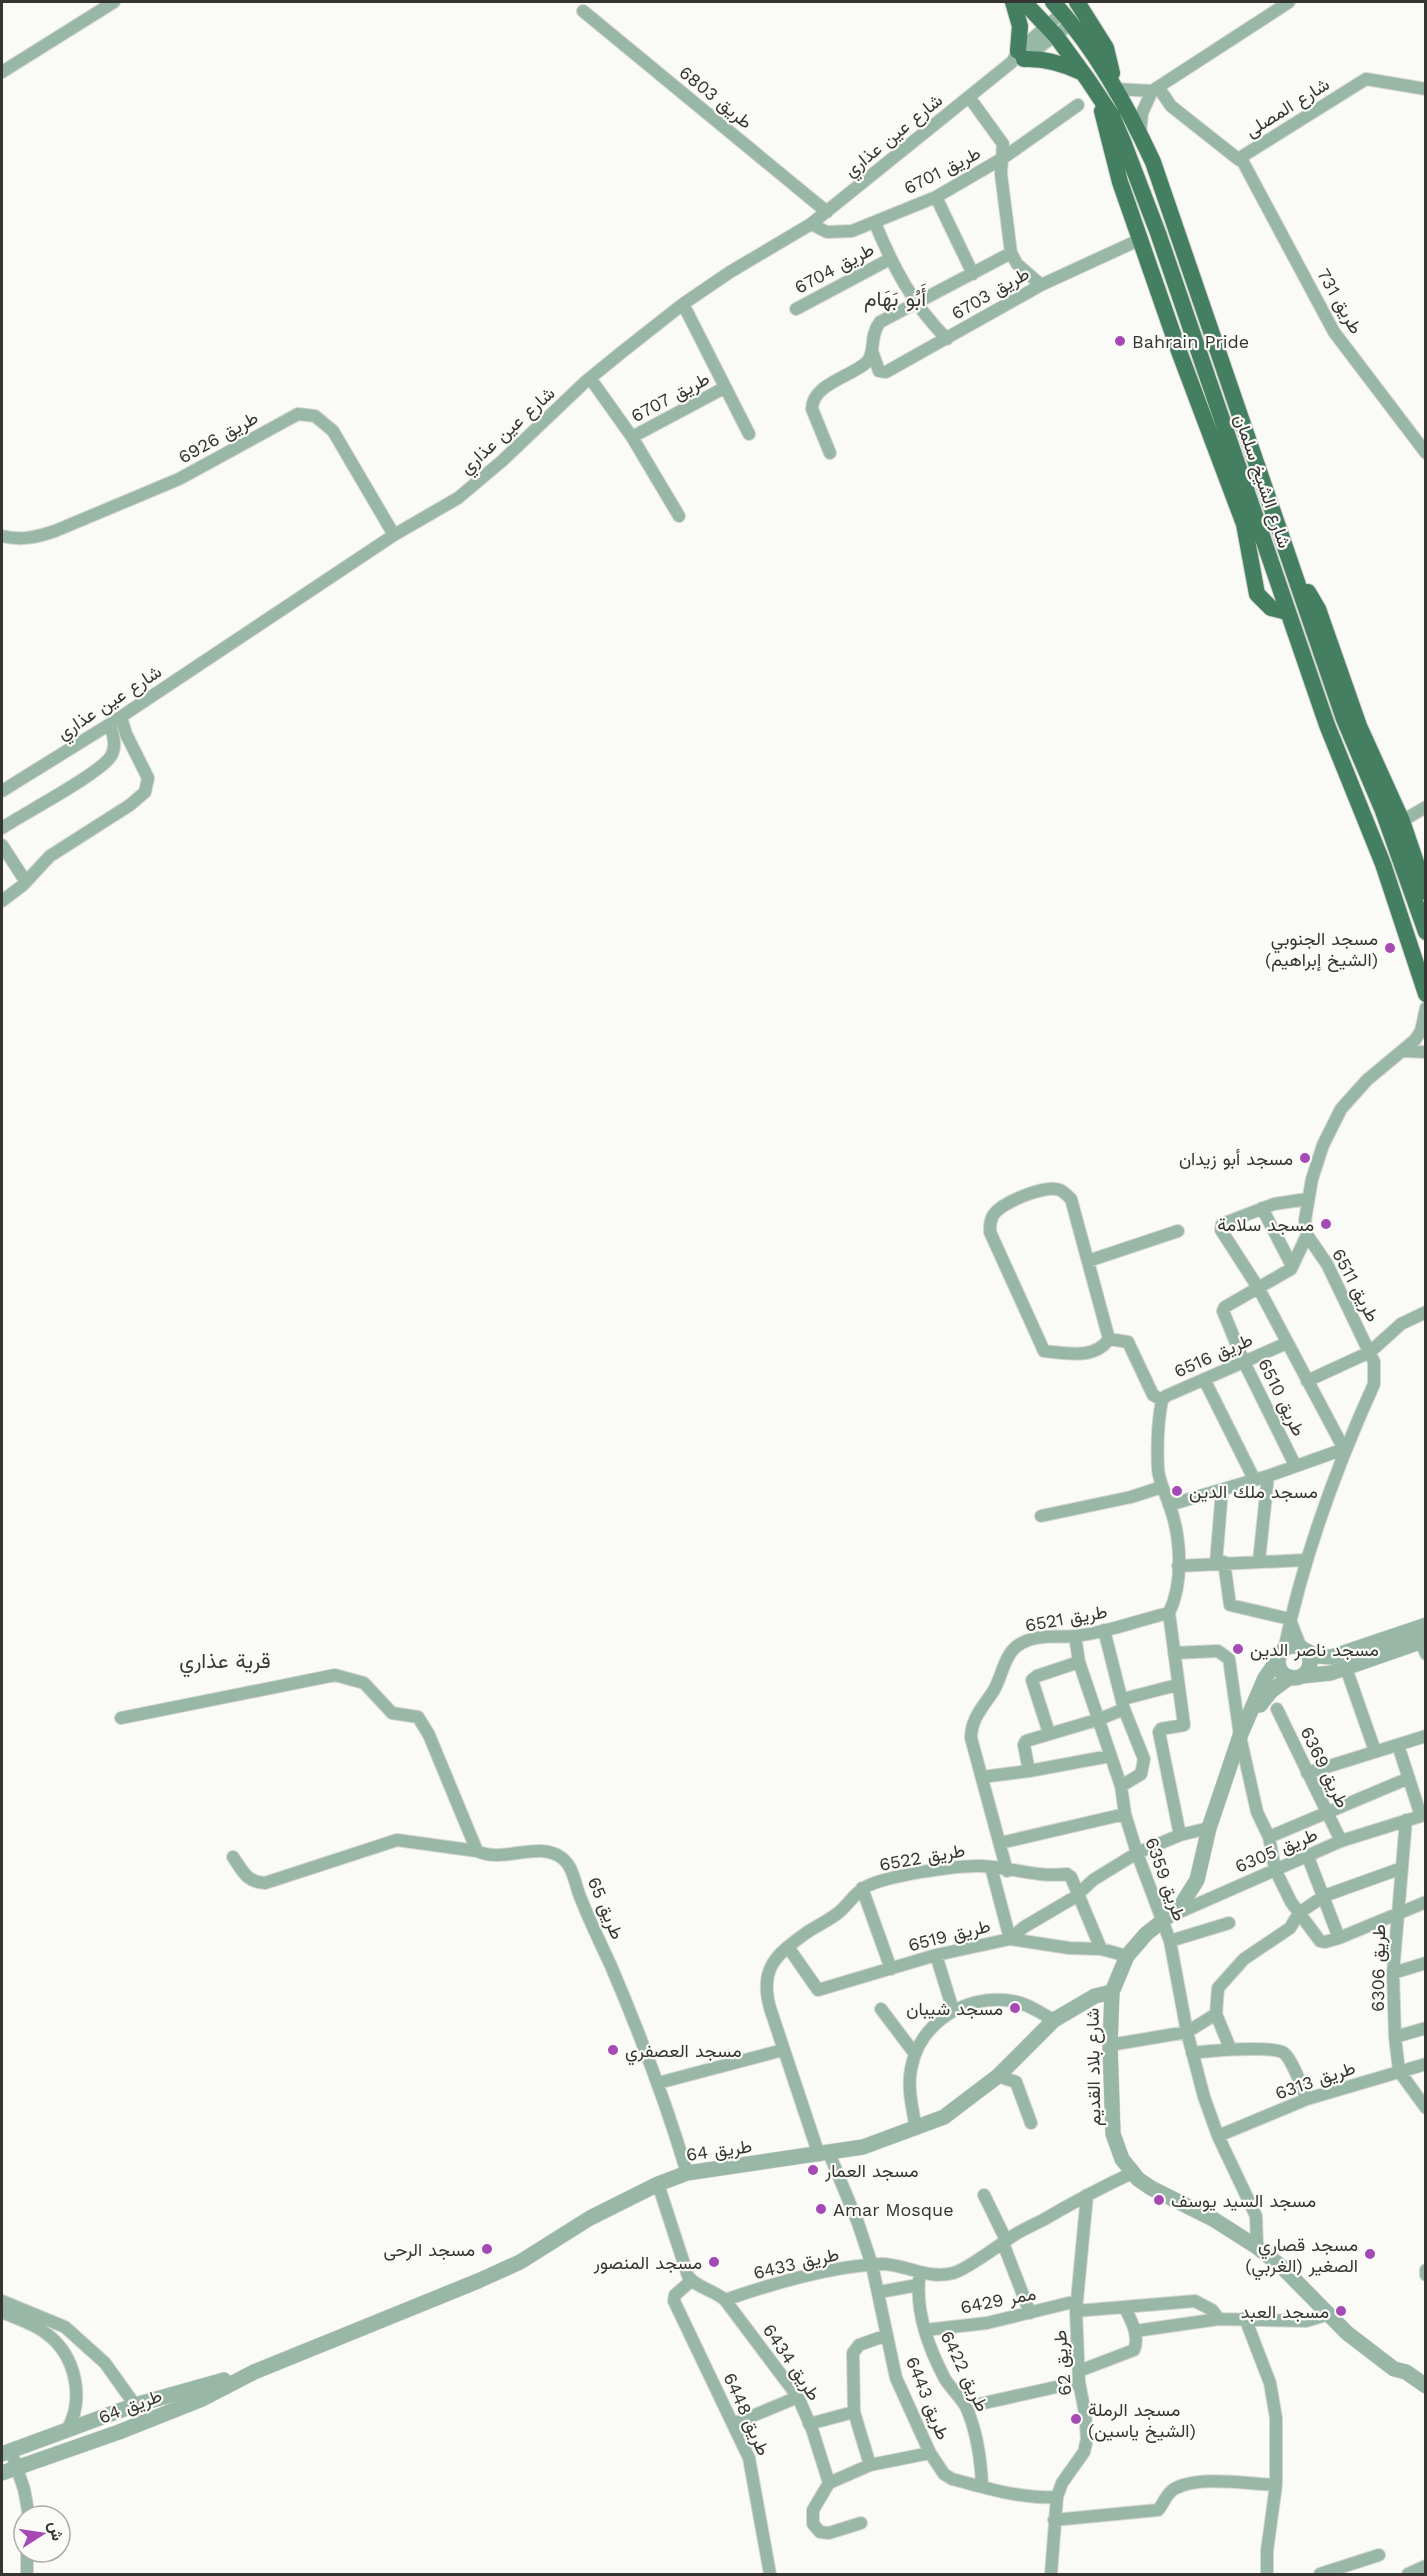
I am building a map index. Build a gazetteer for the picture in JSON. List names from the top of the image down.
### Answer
{
  "streets": {
    "main road": ["شارع الشيخ سلمان"],
    "street": [
      "طريق 6803",
      "شارع المصلى",
      "شارع عين عذاري",
      "طريق 6701",
      "طريق 6704",
      "طريق 6703",
      "طريق 731",
      "طريق 6707",
      "طريق 6926",
      "طريق 6511",
      "طريق 6516",
      "طريق 6510",
      "طريق 6521",
      "طريق 6369",
      "طريق 6305",
      "طريق 6522",
      "طريق 6359",
      "طريق 65",
      "طريق 6519",
      "طريق 6306",
      "شارع بلاد القديم",
      "طريق 6313",
      "طريق 64",
      "طريق 6433",
      "ممر 6429",
      "طريق 6434",
      "طريق 62",
      "طريق 6422",
      "طريق 6443",
      "طريق 6448"
    ]
  },
  "crossings": [
    ["طريق 6803", "شارع عين عذاري"],
    ["شارع المصلى", "طريق 731"],
    ["شارع عين عذاري", "طريق 6701"],
    ["شارع عين عذاري", "طريق 6707"],
    ["شارع عين عذاري", "طريق 6926"],
    ["شارع عين عذاري", "شارع الشيخ سلمان"],
    ["طريق 6701", "طريق 6704"],
    ["طريق 6704", "طريق 6703"],
    ["طريق 6516", "طريق 6510"],
    ["طريق 6516", "طريق 6521"],
    ["طريق 6516", "طريق 6519"],
    ["طريق 6521", "طريق 6359"],
    ["طريق 6369", "طريق 6305"],
    ["طريق 6305", "طريق 6359"],
    ["طريق 6305", "طريق 6306"],
    ["طريق 6305", "شارع بلاد القديم"],
    ["طريق 6522", "طريق 6519"],
    ["طريق 6522", "طريق 6443"],
    ["طريق 6359", "طريق 6519"],
    ["طريق 6359", "شارع بلاد القديم"],
    ["طريق 6359", "طريق 6313"],
    ["طريق 65", "طريق 64"],
    ["طريق 6519", "شارع بلاد القديم"],
    ["طريق 6306", "طريق 6313"],
    ["شارع بلاد القديم", "طريق 64"],
    ["شارع بلاد القديم", "طريق 6433"],
    ["طريق 64", "طريق 6443"],
    ["طريق 6433", "طريق 6434"],
    ["طريق 6433", "طريق 62"],
    ["طريق 6433", "طريق 6422"],
    ["طريق 6433", "طريق 6443"],
    ["ممر 6429", "طريق 62"],
    ["ممر 6429", "طريق 6422"],
    ["طريق 62", "طريق 6443"],
    ["طريق 6422", "طريق 6443"]
  ],
  "districts": ["أَبُو بَهَام", "قرية عذاري"],
  "places": [
    "Bahrain Pride",
    "مسجد الجنوبي (الشيخ إبراهيم)",
    "مسجد أبو زيدان",
    "مسجد سلامة",
    "مسجد ملك الدين",
    "مسجد ناصر الدين",
    "مسجد شيبان",
    "مسجد العصفري",
    "مسجد العمار",
    "مسجد السيد يوسف",
    "Amar Mosque",
    "مسجد الرحى",
    "مسجد قصاري الصغير (الغربي)",
    "مسجد المنصور",
    "مسجد العبد",
    "مسجد الرملة (الشيخ ياسين)"
  ],
  "north": "right"
}
